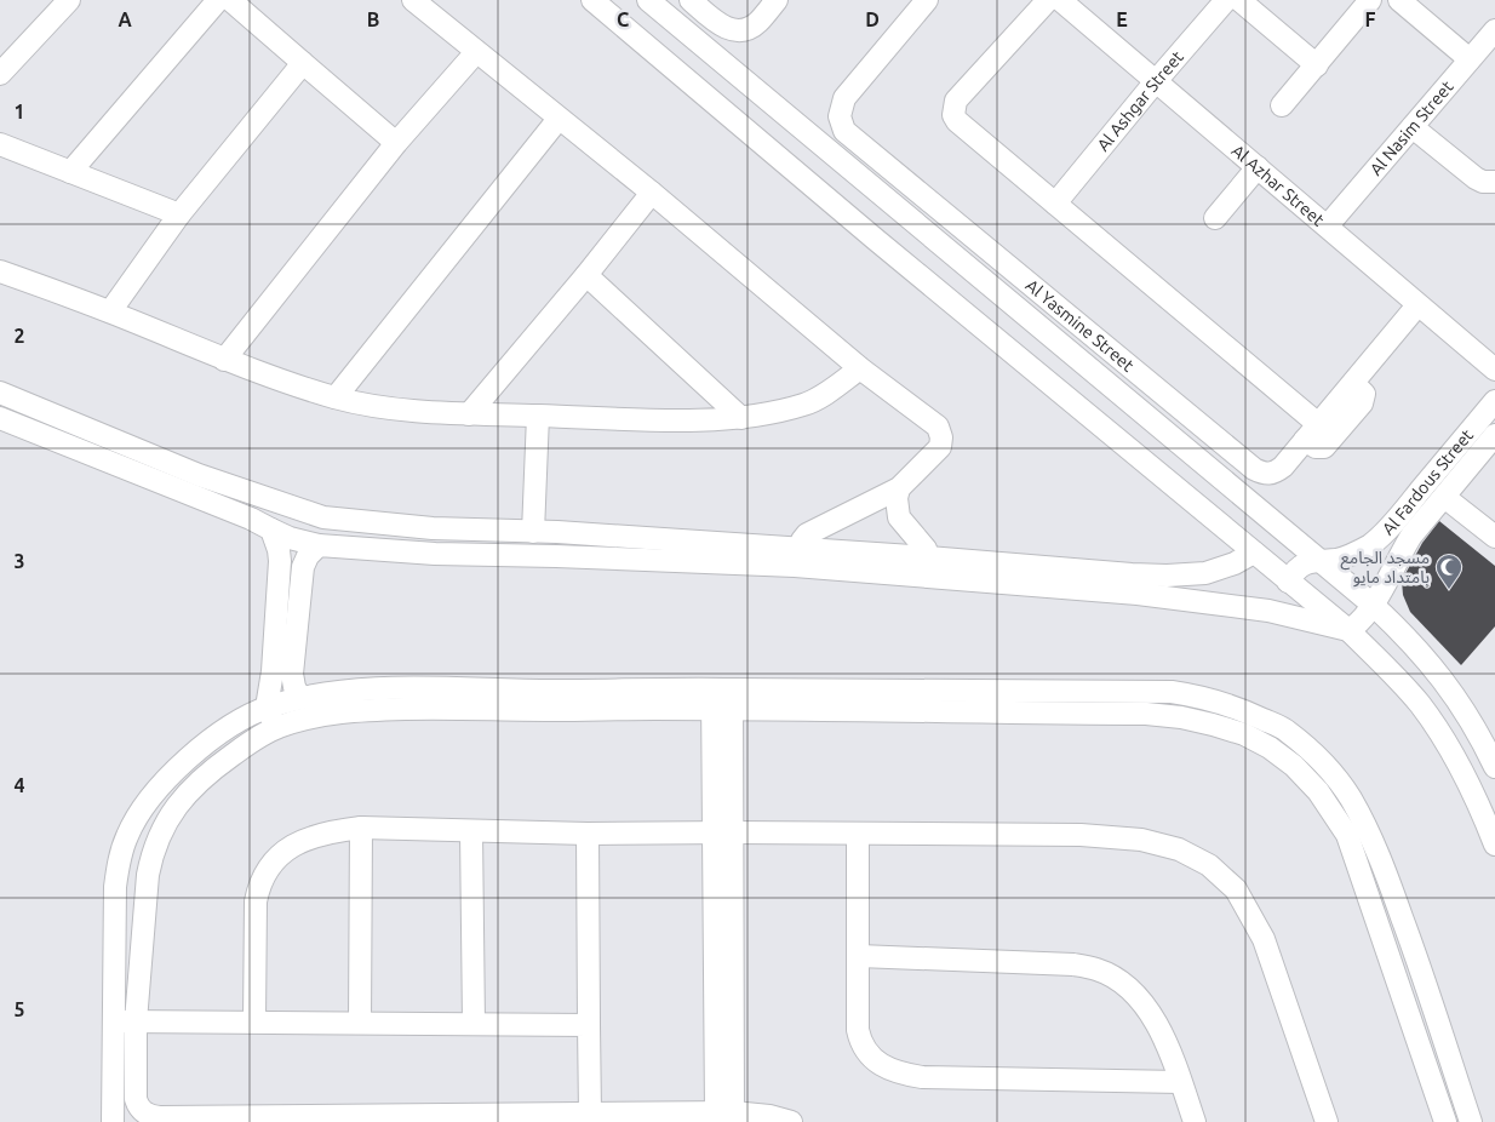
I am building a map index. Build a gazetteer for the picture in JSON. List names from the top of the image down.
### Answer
{
  "streets": {
    "street": [
      "Al Ashgar Street",
      "Al Nasim Street",
      "Al Azhar Street",
      "Al Yasmine Street",
      "Al Fardous Street"
    ]
  },
  "crossings": [
    ["Al Ashgar Street", "Al Azhar Street"],
    ["Al Nasim Street", "Al Azhar Street"],
    ["Al Azhar Street", "Al Yasmine Street"]
  ],
  "places": {
    "mosque": ["مسجد الجامع بامتداد مايو"]
  },
  "grid": {
    "columns": [
      "A",
      "B",
      "C",
      "D",
      "E",
      "F"
    ],
    "rows": [
      "1",
      "2",
      "3",
      "4",
      "5"
    ]
  }
}
